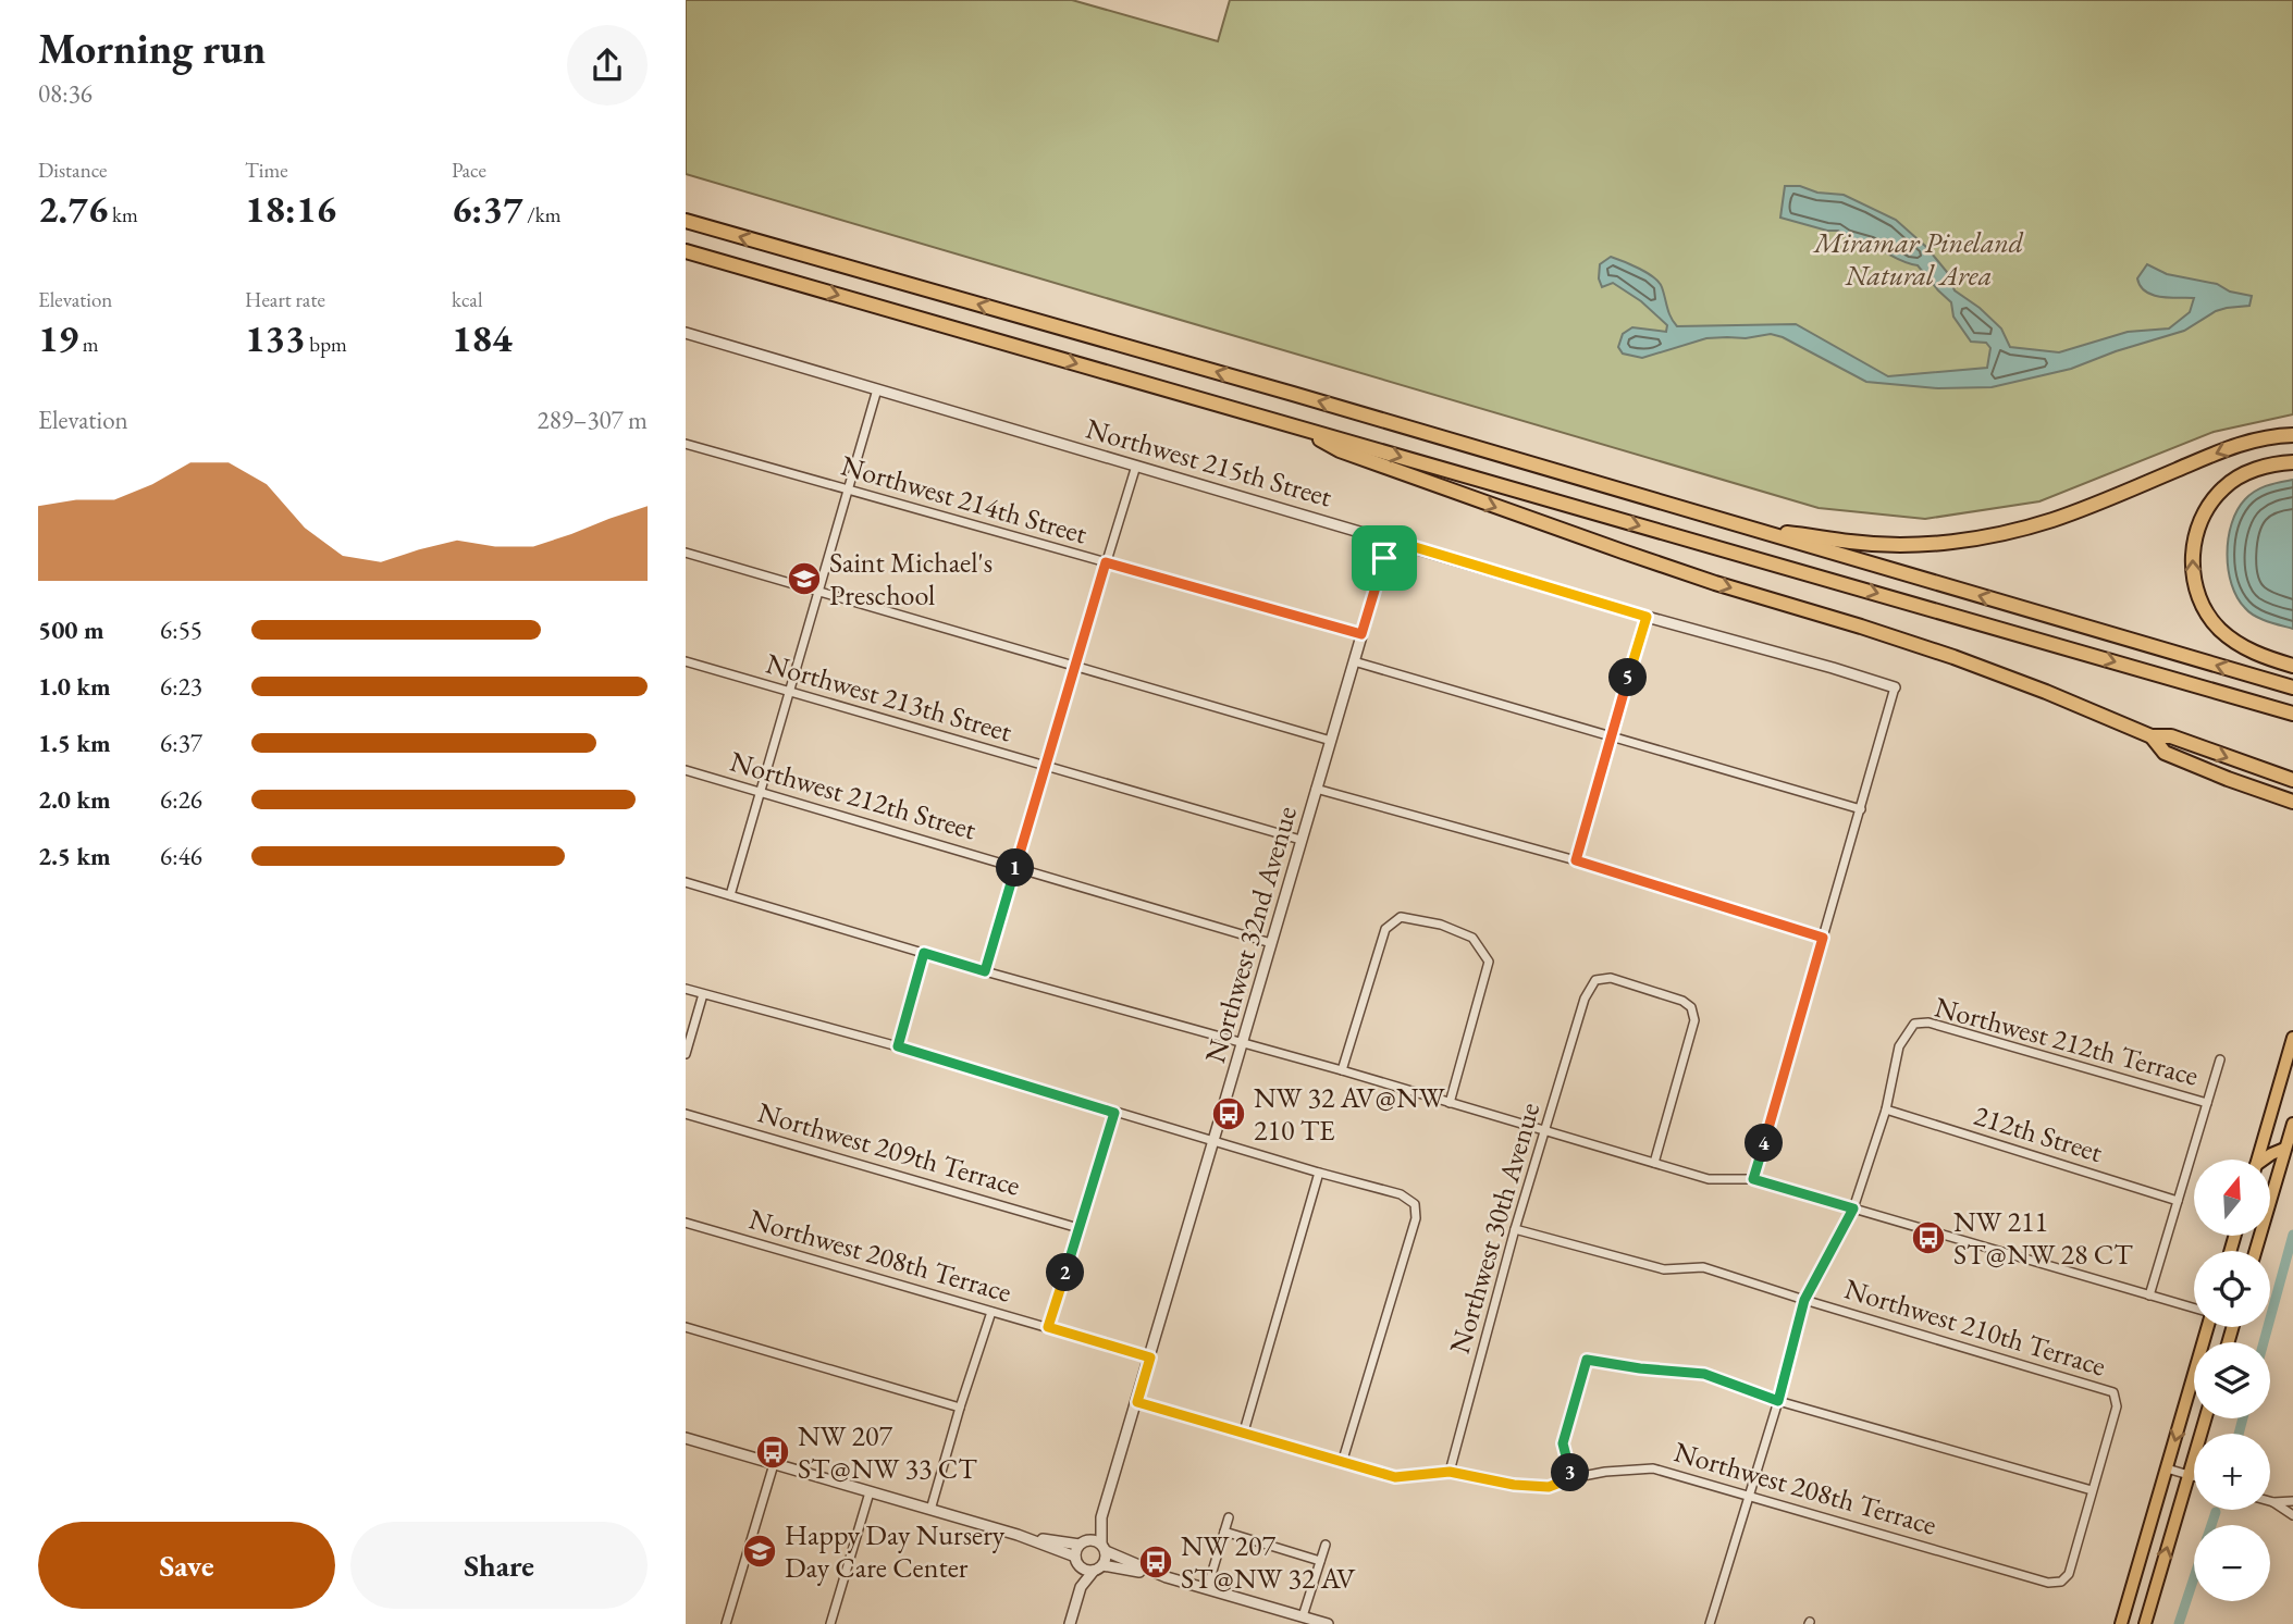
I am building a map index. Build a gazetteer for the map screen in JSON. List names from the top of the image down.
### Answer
{
  "streets": {
    "street": [
      "Northwest 215th Street",
      "Northwest 214th Street",
      "Northwest 213th Street",
      "Northwest 212th Street",
      "Northwest 32nd Avenue",
      "Northwest 212th Terrace",
      "212th Street",
      "Northwest 209th Terrace",
      "Northwest 30th Avenue",
      "Northwest 208th Terrace",
      "Northwest 210th Terrace"
    ]
  },
  "crossings": [
    ["Northwest 215th Street", "Northwest 32nd Avenue"],
    ["Northwest 214th Street", "Northwest 32nd Avenue"],
    ["Northwest 213th Street", "Northwest 32nd Avenue"],
    ["Northwest 212th Street", "Northwest 32nd Avenue"],
    ["Northwest 32nd Avenue", "Northwest 208th Terrace"],
    ["Northwest 212th Terrace", "212th Street"],
    ["Northwest 30th Avenue", "Northwest 208th Terrace"],
    ["Northwest 30th Avenue", "Northwest 210th Terrace"],
    ["Northwest 208th Terrace", "Northwest 210th Terrace"]
  ],
  "parks": ["Miramar Pineland Natural Area"],
  "places": {
    "school or university": ["Saint Michael's Preschool", "Happy Day Nursery Day Care Center"],
    "bus stop": [
      "NW 32 AV@NW 210 TE",
      "NW 211 ST@NW 28 CT",
      "NW 207 ST@NW 33 CT",
      "NW 207 ST@NW 32 AV"
    ]
  },
  "north": "top",
  "page": {
    "heading": ["Morning run", "08:36"],
    "stats": [
      ["Distance", "2.76 km"],
      ["Time", "18:16"],
      ["Pace", "6:37 /km"],
      ["Elevation", "19 m"],
      ["Heart rate", "133 bpm"],
      ["kcal", "184"]
    ],
    "chart": ["Elevation", "289–307 m"],
    "list": [
      {
        "name": "500 m",
        "note": "6:55"
      },
      {
        "name": "1.0 km",
        "note": "6:23"
      },
      {
        "name": "1.5 km",
        "note": "6:37"
      },
      {
        "name": "2.0 km",
        "note": "6:26"
      },
      {
        "name": "2.5 km",
        "note": "6:46"
      }
    ],
    "pins": [
      "5",
      "1",
      "4",
      "2",
      "3"
    ],
    "map_buttons": ["+", "−"],
    "buttons": ["Save", "Share"]
  }
}
